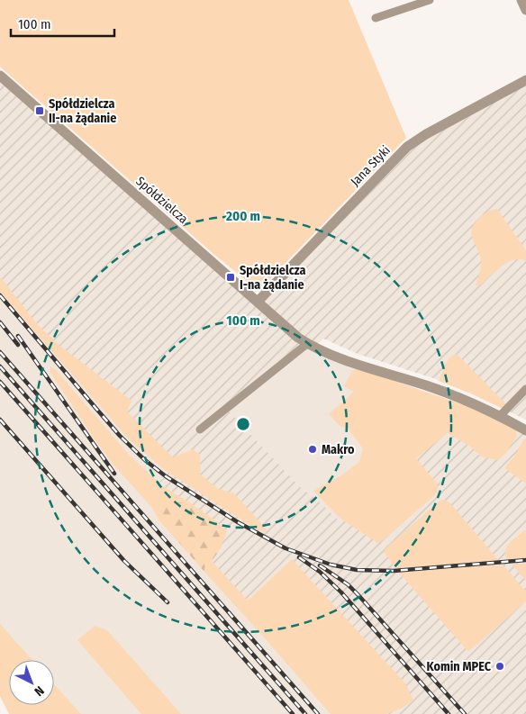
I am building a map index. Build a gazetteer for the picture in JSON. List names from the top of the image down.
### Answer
{
  "streets": {
    "street": ["Jana Styki", "Spółdzielcza"]
  },
  "crossings": [
    ["Jana Styki", "Spółdzielcza"]
  ],
  "places": {
    "transit": ["Spółdzielcza II-na żądanie", "Spółdzielcza I-na żądanie"],
    "other": ["Makro", "Komin MPEC"]
  },
  "scale_bar": "100 m",
  "north": "bottom right",
  "rings": ["200 m", "100 m"]
}
